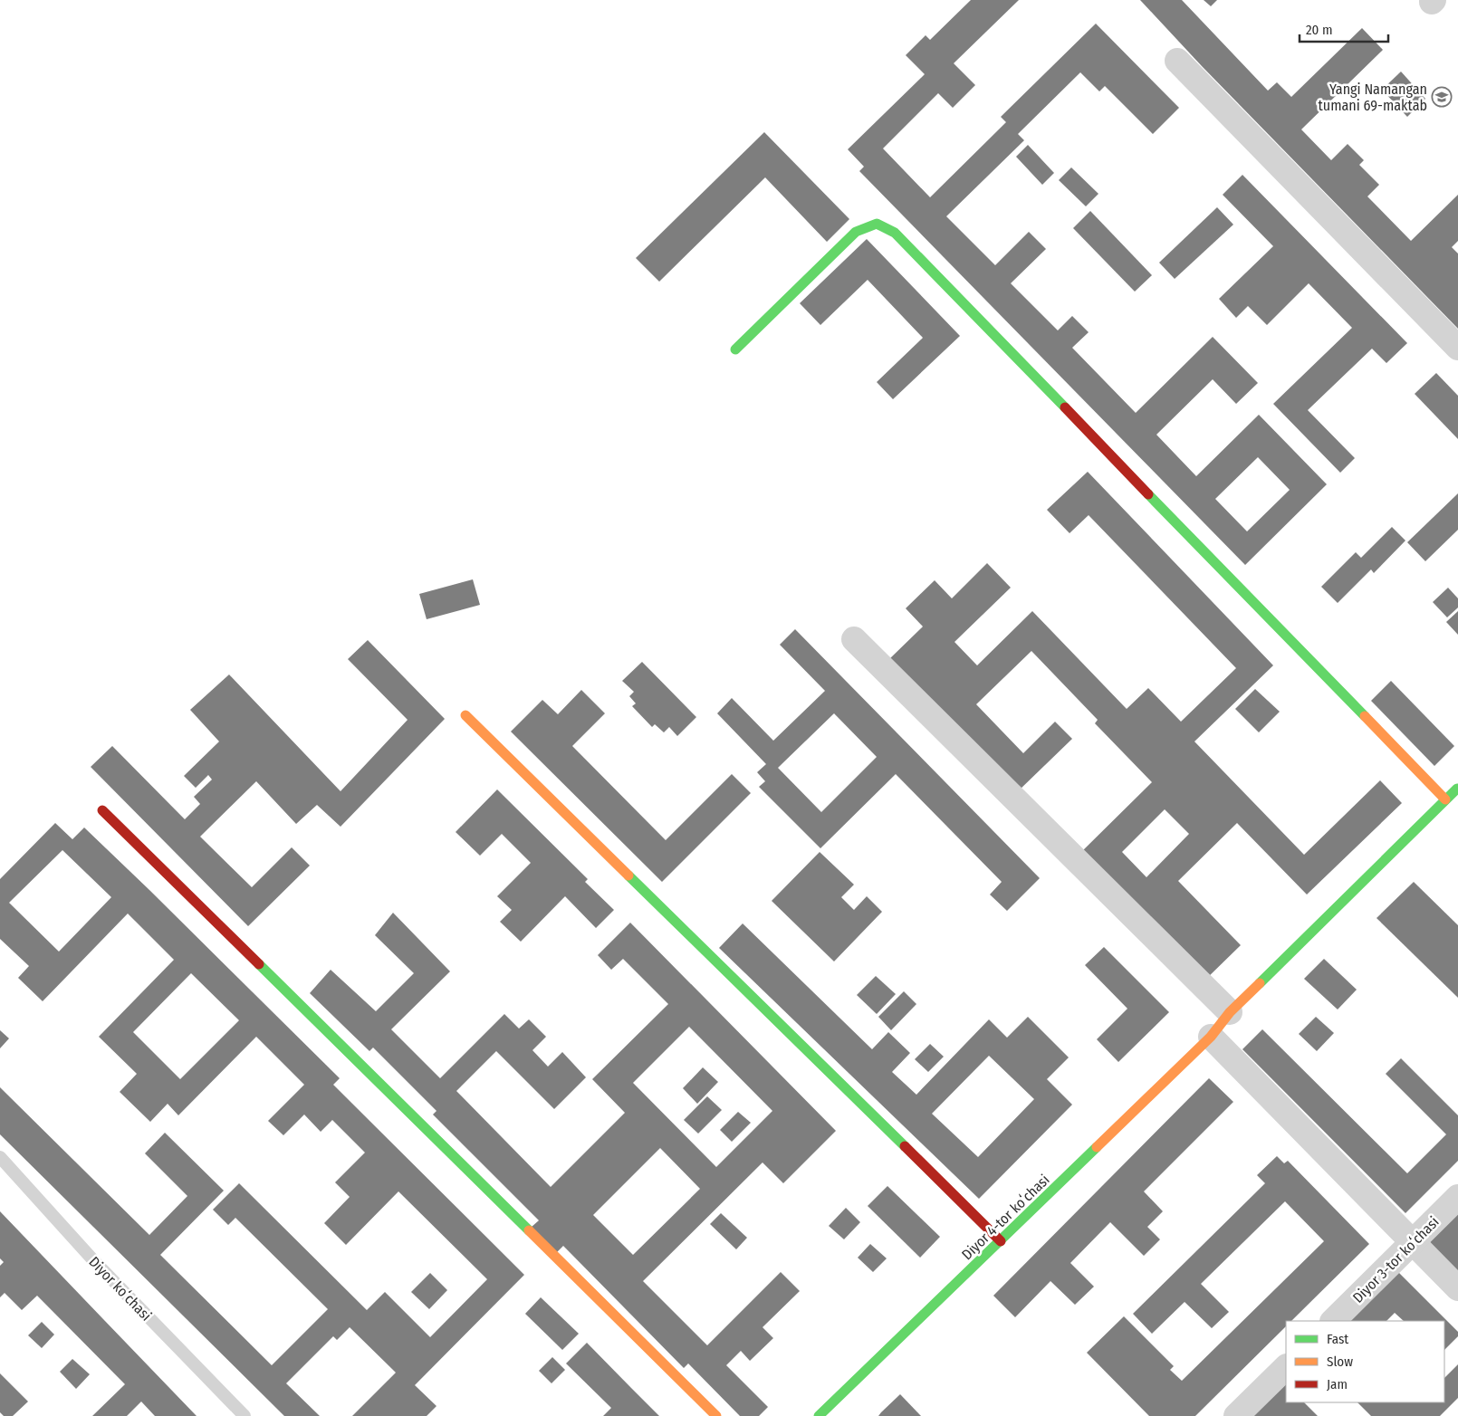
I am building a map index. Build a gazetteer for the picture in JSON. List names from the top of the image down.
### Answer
{
  "streets": {
    "street": ["Diyor 4-tor koʻchasi", "Diyor 3-tor koʻchasi"],
    "lane": ["Diyor koʻchasi"]
  },
  "places": {
    "school or university": ["Yangi Namangan tumani 69-maktab"]
  },
  "legend": ["Fast", "Slow", "Jam"],
  "scale_bar": "20 m"
}
